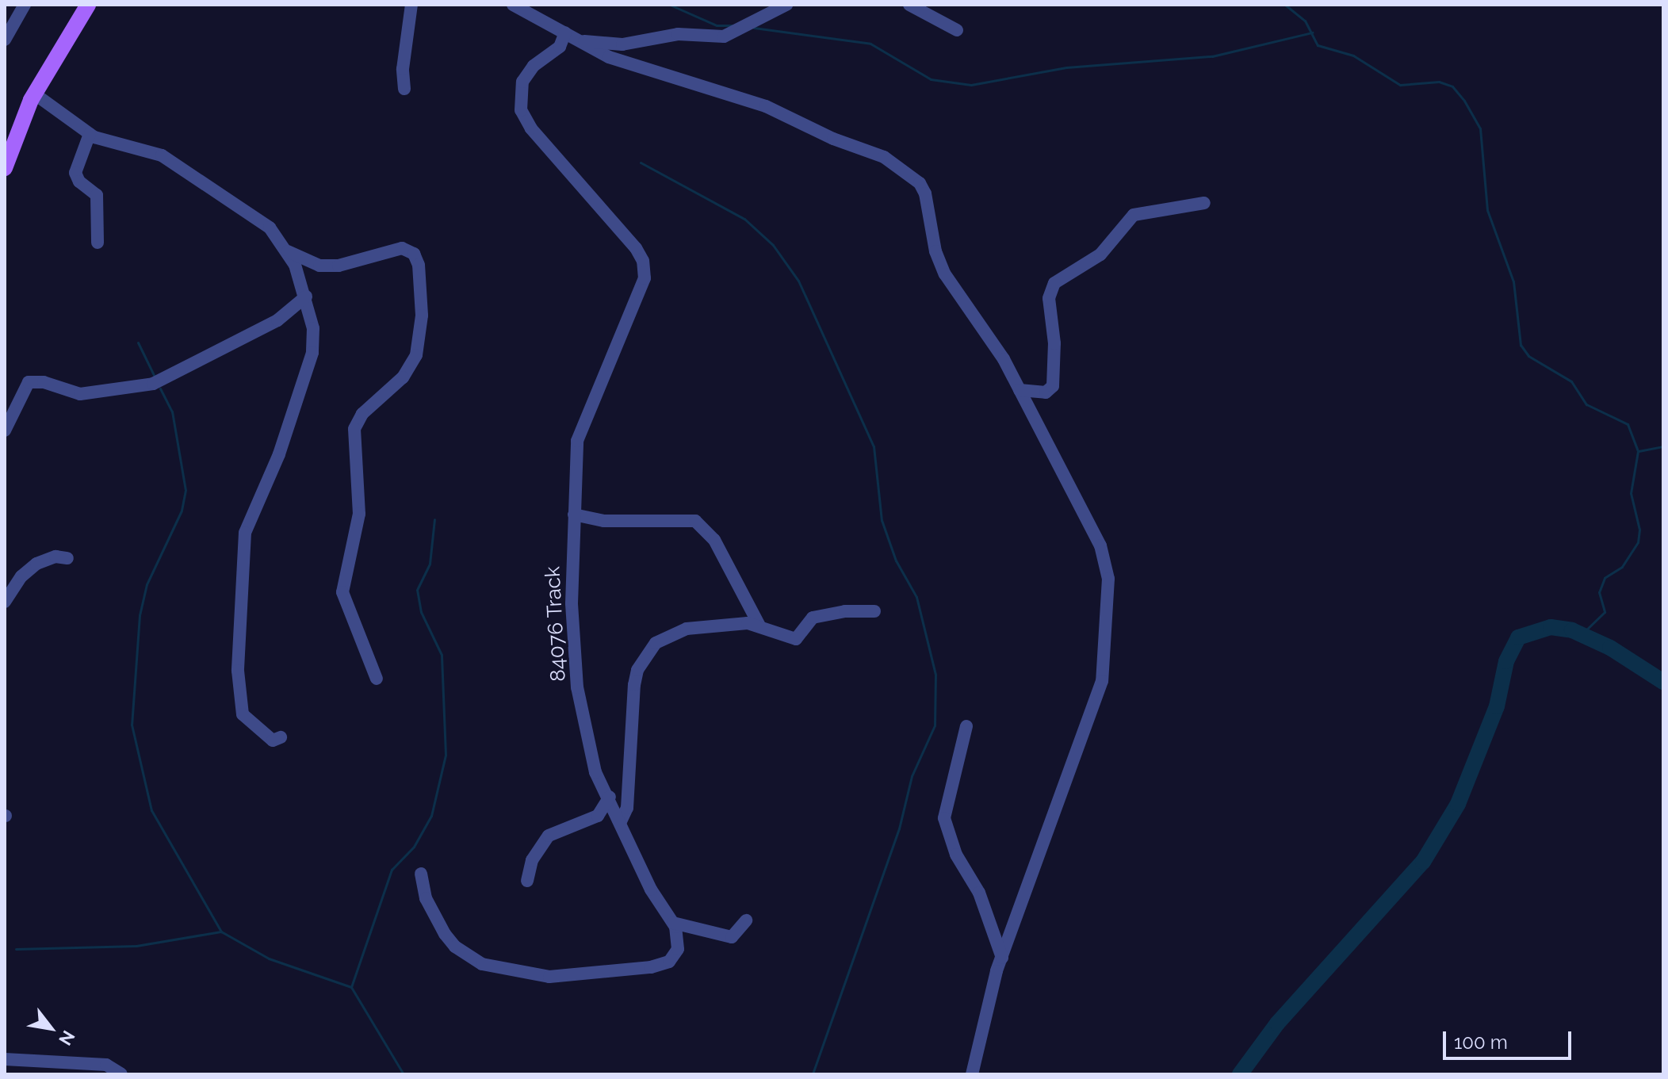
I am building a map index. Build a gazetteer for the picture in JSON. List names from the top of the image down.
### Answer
{
  "streets": {
    "street": ["84076 Track"]
  },
  "scale_bar": "100 m",
  "north": "bottom right"
}
